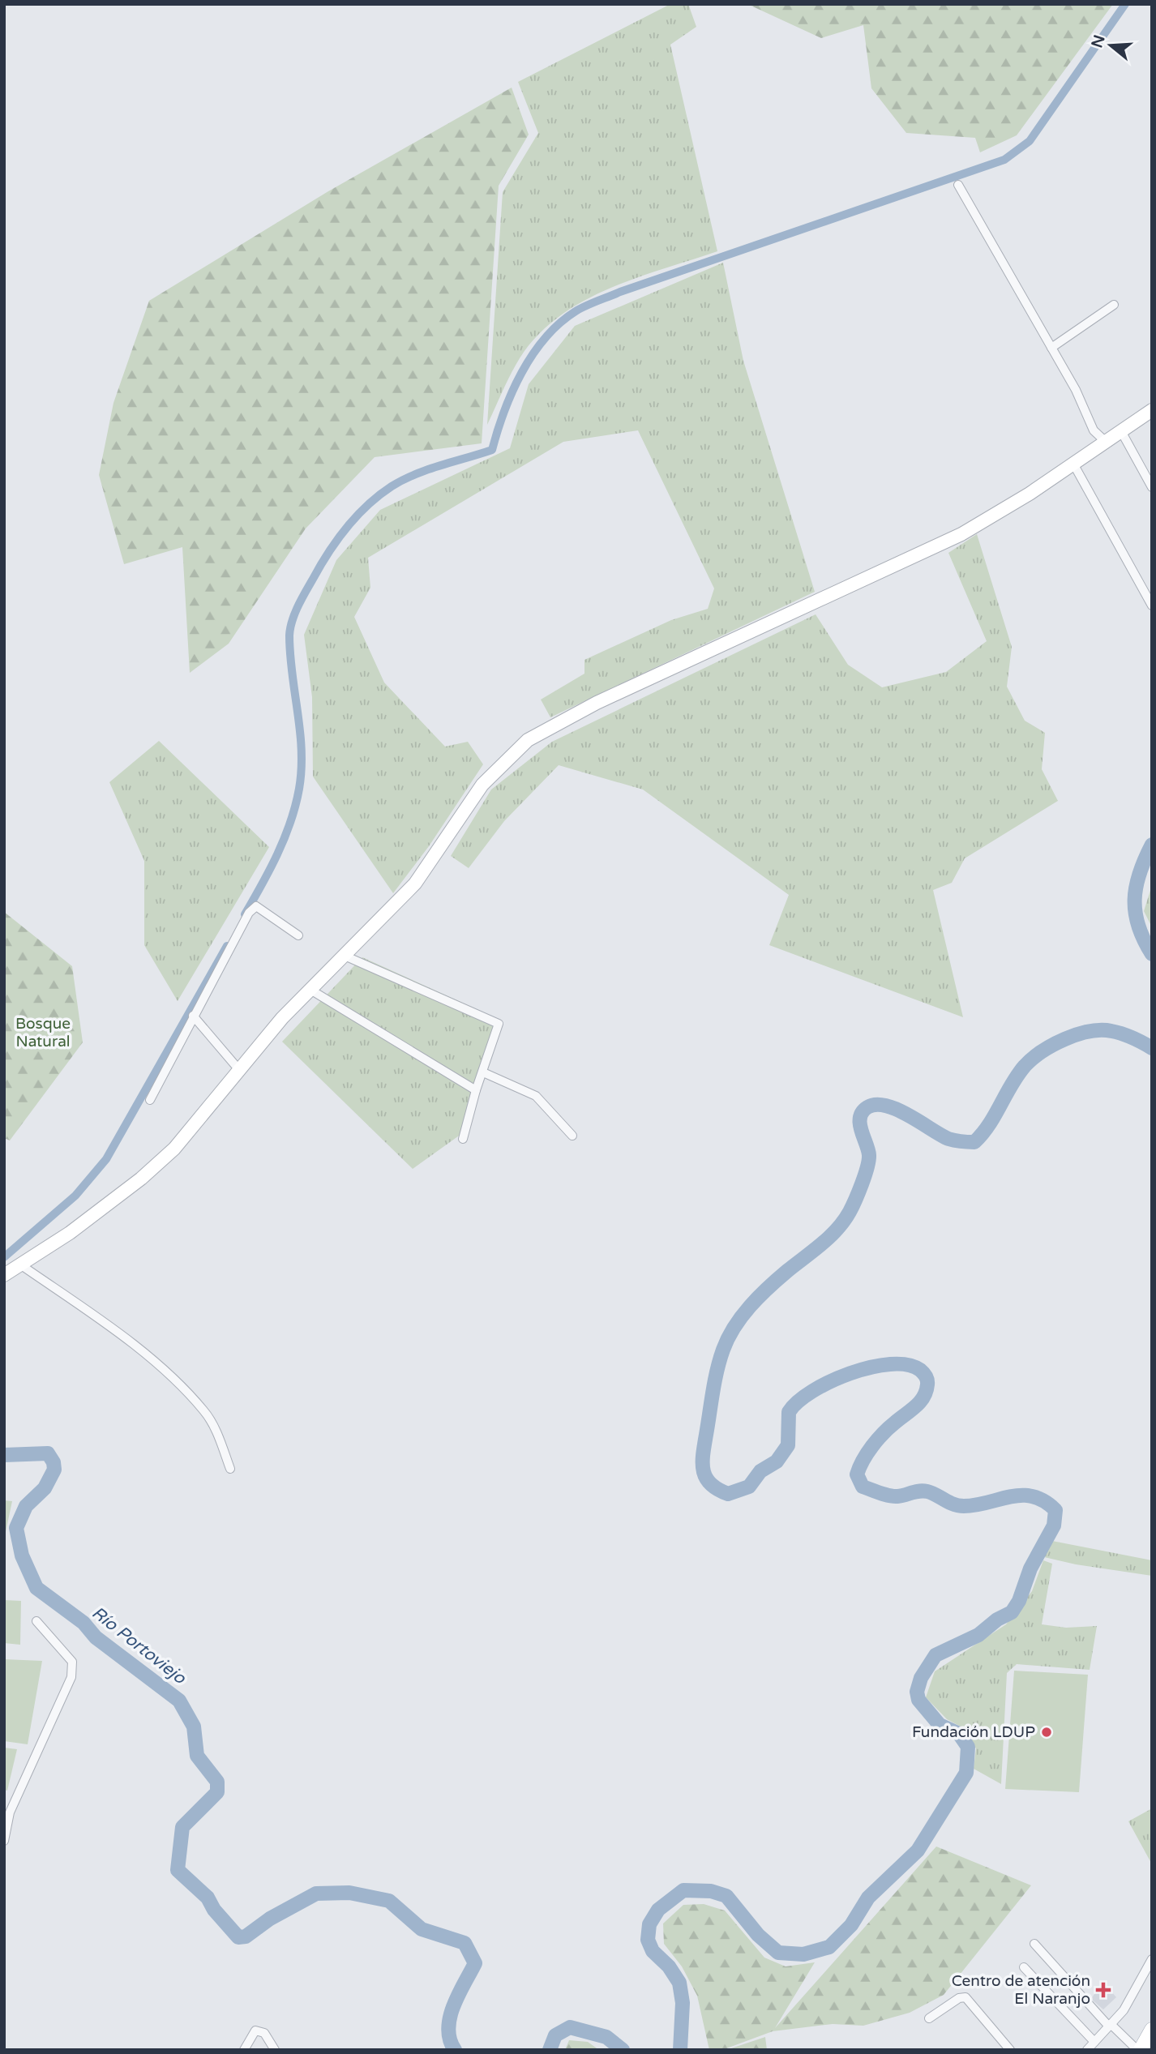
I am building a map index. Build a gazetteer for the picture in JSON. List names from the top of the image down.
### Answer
{
  "water": ["Río Portoviejo"],
  "parks": ["Bosque Natural"],
  "places": {
    "other": ["Fundación LDUP"],
    "health": ["Centro de atención El Naranjo"]
  },
  "north": "left"
}
